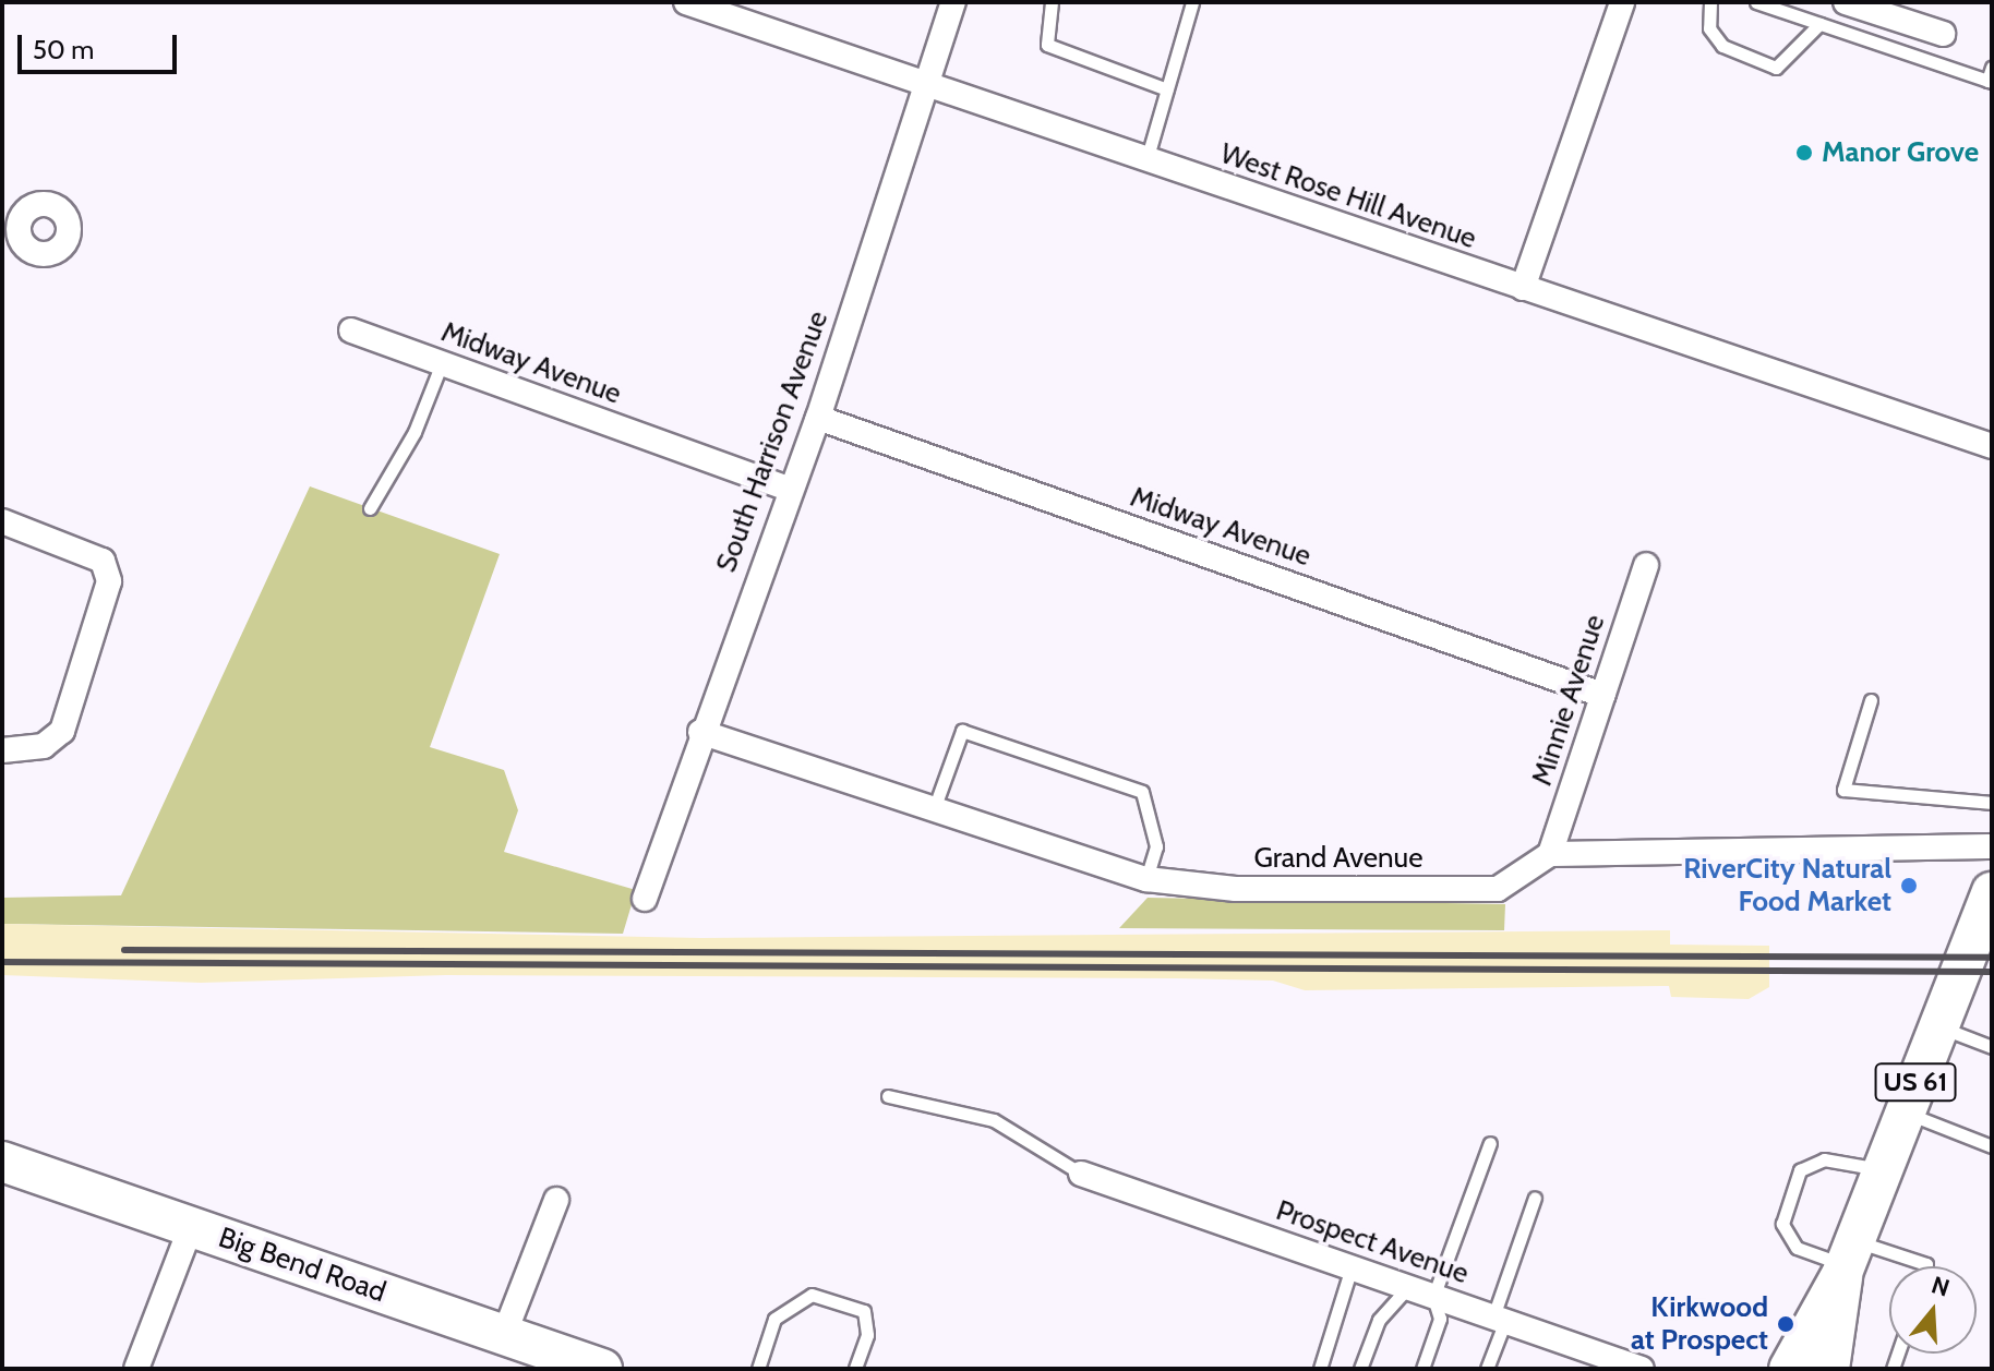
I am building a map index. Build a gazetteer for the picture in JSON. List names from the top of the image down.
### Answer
{
  "streets": {
    "main road": ["US 61", "Big Bend Road"],
    "street": [
      "West Rose Hill Avenue",
      "Midway Avenue",
      "South Harrison Avenue",
      "Minnie Avenue",
      "Grand Avenue",
      "Prospect Avenue"
    ]
  },
  "crossings": [
    ["West Rose Hill Avenue", "South Harrison Avenue"],
    ["Midway Avenue", "South Harrison Avenue"],
    ["Midway Avenue", "Minnie Avenue"],
    ["South Harrison Avenue", "Grand Avenue"],
    ["Minnie Avenue", "Grand Avenue"]
  ],
  "places": ["Manor Grove", "RiverCity Natural Food Market", "Kirkwood at Prospect"],
  "scale_bar": "50 m",
  "north": "top"
}
